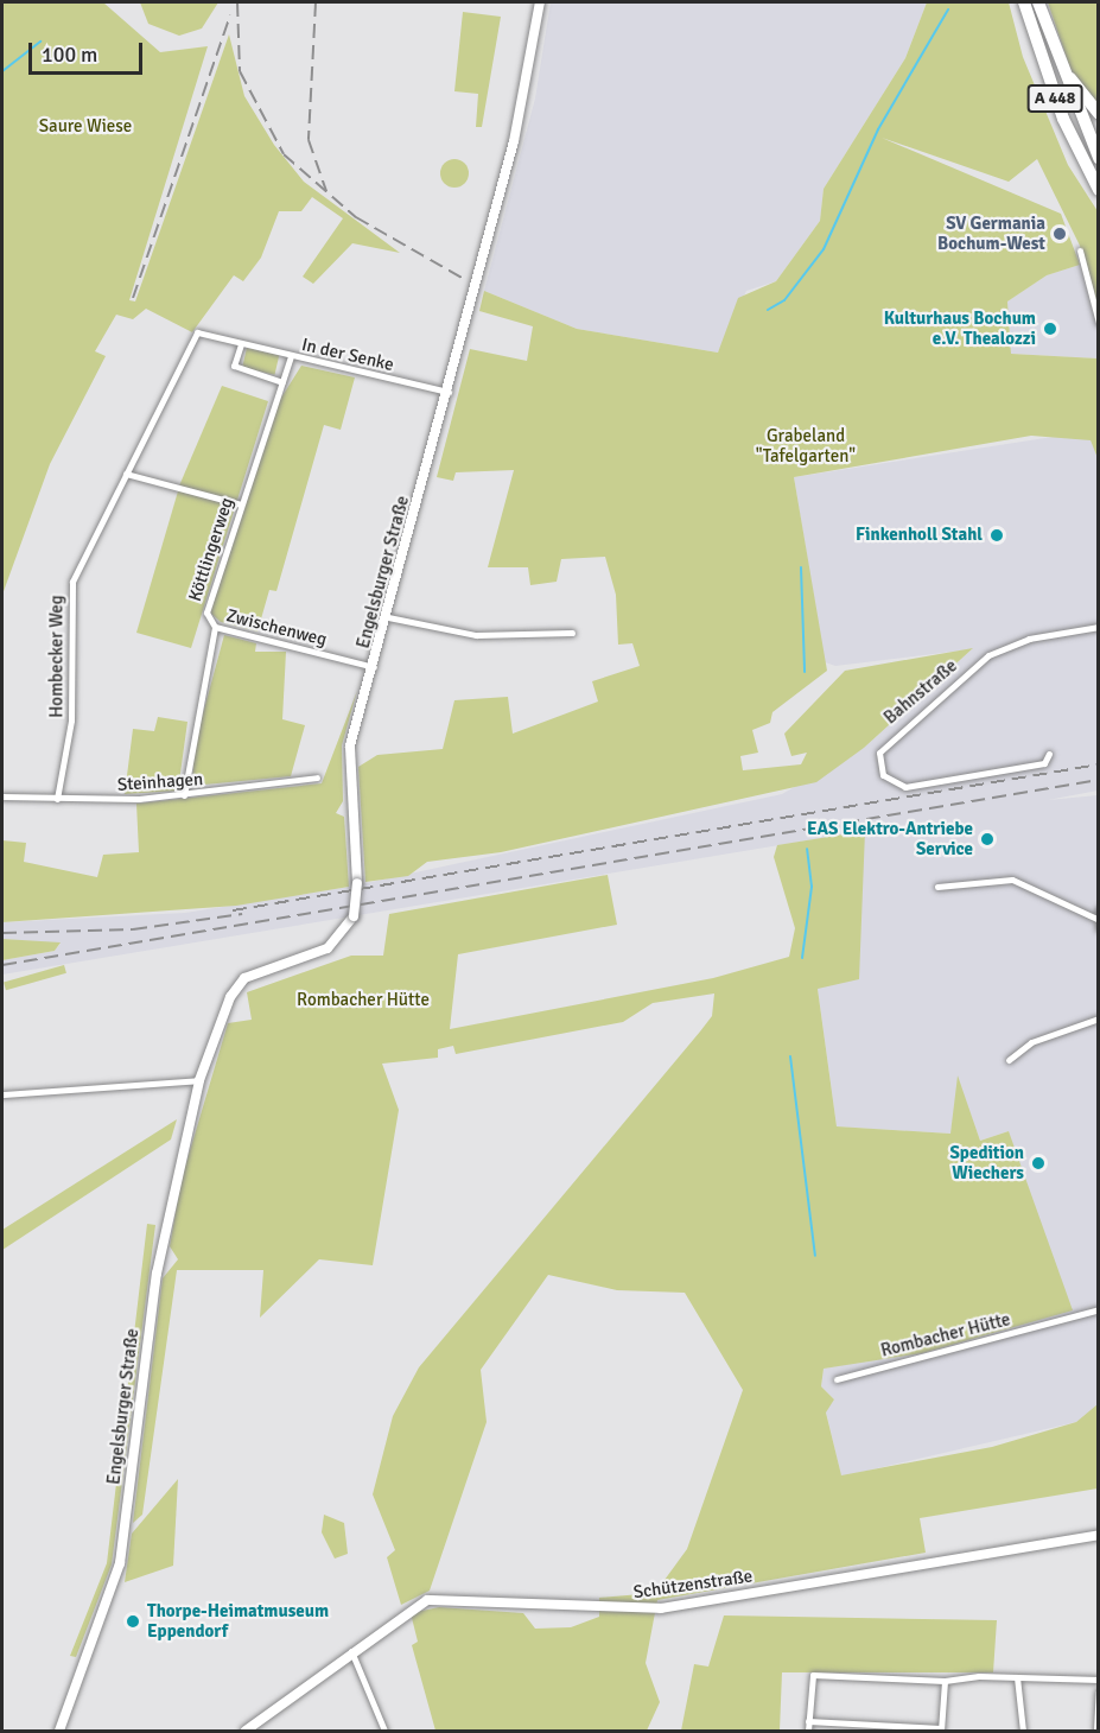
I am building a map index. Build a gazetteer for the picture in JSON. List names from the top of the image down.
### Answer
{
  "streets": {
    "highway": ["A 448"],
    "street": [
      "In der Senke",
      "Köttlingerweg",
      "Engelsburger Straße",
      "Zwischenweg",
      "Hombecker Weg",
      "Bahnstraße",
      "Steinhagen",
      "Rombacher Hütte",
      "Schützenstraße"
    ]
  },
  "crossings": [
    ["In der Senke", "Köttlingerweg"],
    ["In der Senke", "Engelsburger Straße"],
    ["In der Senke", "Hombecker Weg"],
    ["Köttlingerweg", "Zwischenweg"],
    ["Köttlingerweg", "Steinhagen"],
    ["Engelsburger Straße", "Zwischenweg"],
    ["Hombecker Weg", "Steinhagen"]
  ],
  "parks": ["Saure Wiese", "Grabeland \"Tafelgarten\"", "Rombacher Hütte"],
  "places": [
    "SV Germania Bochum-West",
    "Kulturhaus Bochum e.V. Thealozzi",
    "Finkenholl Stahl",
    "EAS Elektro-Antriebe Service",
    "Spedition Wiechers",
    "Thorpe-Heimatmuseum Eppendorf"
  ],
  "scale_bar": "100 m"
}
